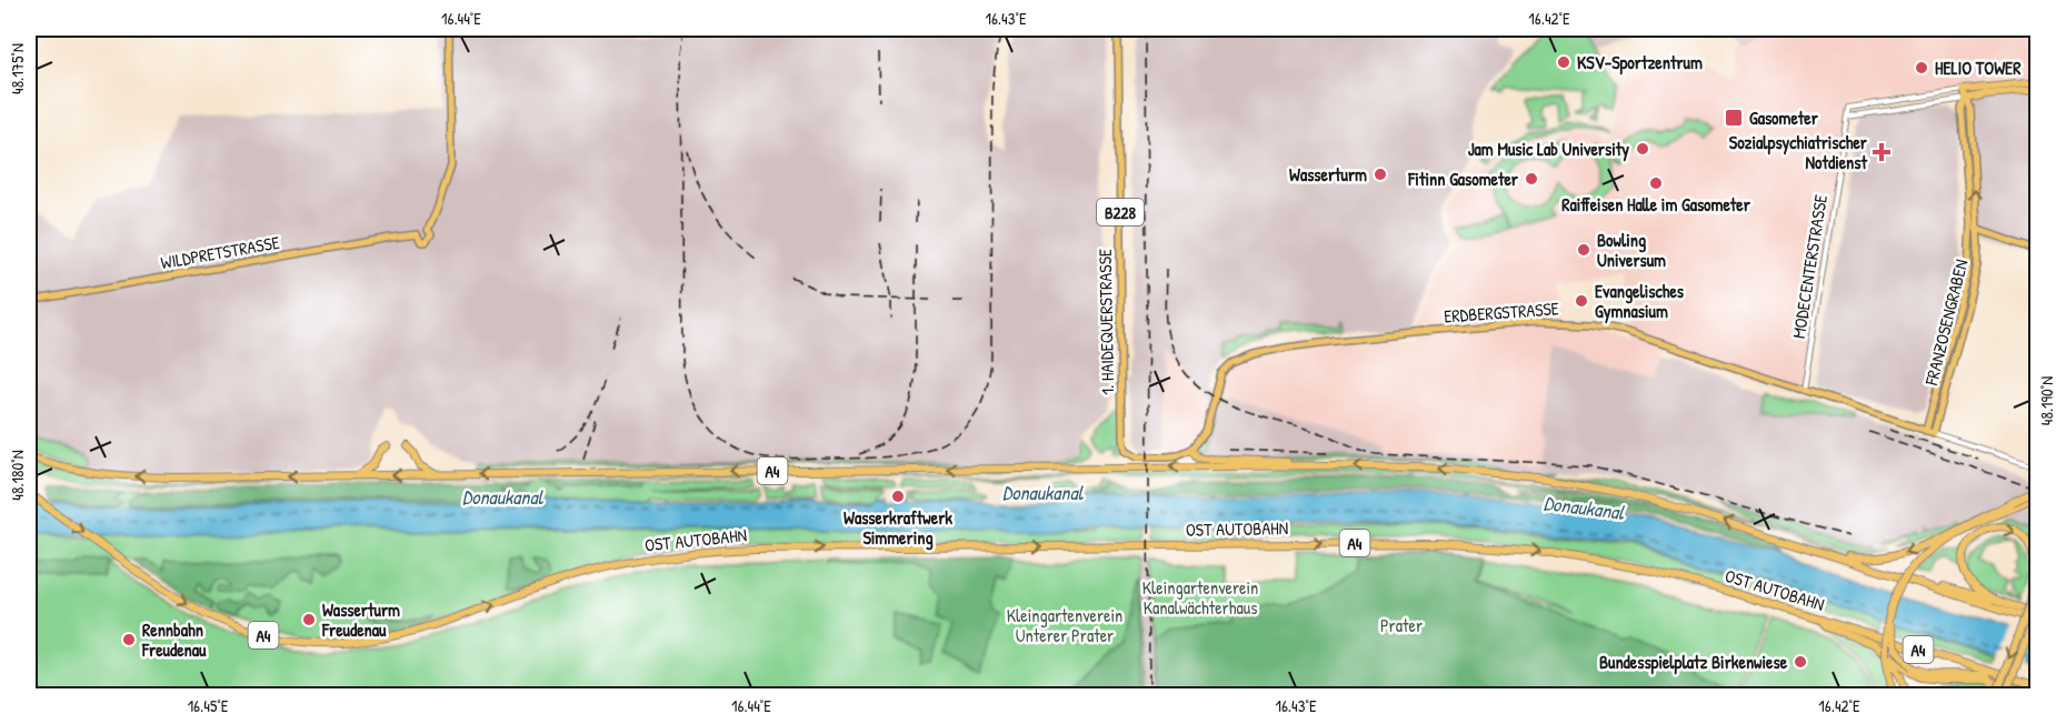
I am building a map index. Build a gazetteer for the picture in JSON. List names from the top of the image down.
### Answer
{
  "streets": {
    "highway": ["A4", "OST AUTOBAHN"],
    "main road": [
      "B228",
      "WILDPRETSTRASSE",
      "ERDBERGSTRASSE",
      "1. HAIDEQUERSTRASSE",
      "FRANZOSENGRABEN"
    ],
    "street": ["MODECENTERSTRASSE"]
  },
  "crossings": [
    ["MODECENTERSTRASSE", "ERDBERGSTRASSE"],
    ["MODECENTERSTRASSE", "FRANZOSENGRABEN"],
    ["ERDBERGSTRASSE", "1. HAIDEQUERSTRASSE"],
    ["ERDBERGSTRASSE", "FRANZOSENGRABEN"]
  ],
  "one_way": ["OST AUTOBAHN"],
  "water": ["Donaukanal"],
  "parks": ["Kleingartenverein Kanalwächterhaus", "Kleingartenverein Unterer Prater", "Prater"],
  "places": {
    "other": [
      "KSV-Sportzentrum",
      "HELIO TOWER",
      "Jam Music Lab University",
      "Wasserturm",
      "Fitinn Gasometer",
      "Raiffeisen Halle im Gasometer",
      "Bowling Universum",
      "Evangelisches Gymnasium",
      "Wasserkraftwerk Simmering",
      "Wasserturm Freudenau",
      "Rennbahn Freudenau",
      "Bundesspielplatz Birkenwiese"
    ],
    "transit": ["Gasometer"],
    "health": ["Sozialpsychiatrischer Notdienst"]
  },
  "coordinates": [
    "16.44°E",
    "16.43°E",
    "16.42°E",
    "48.175°N",
    "48.190°N",
    "48.180°N",
    "16.45°E"
  ]
}
